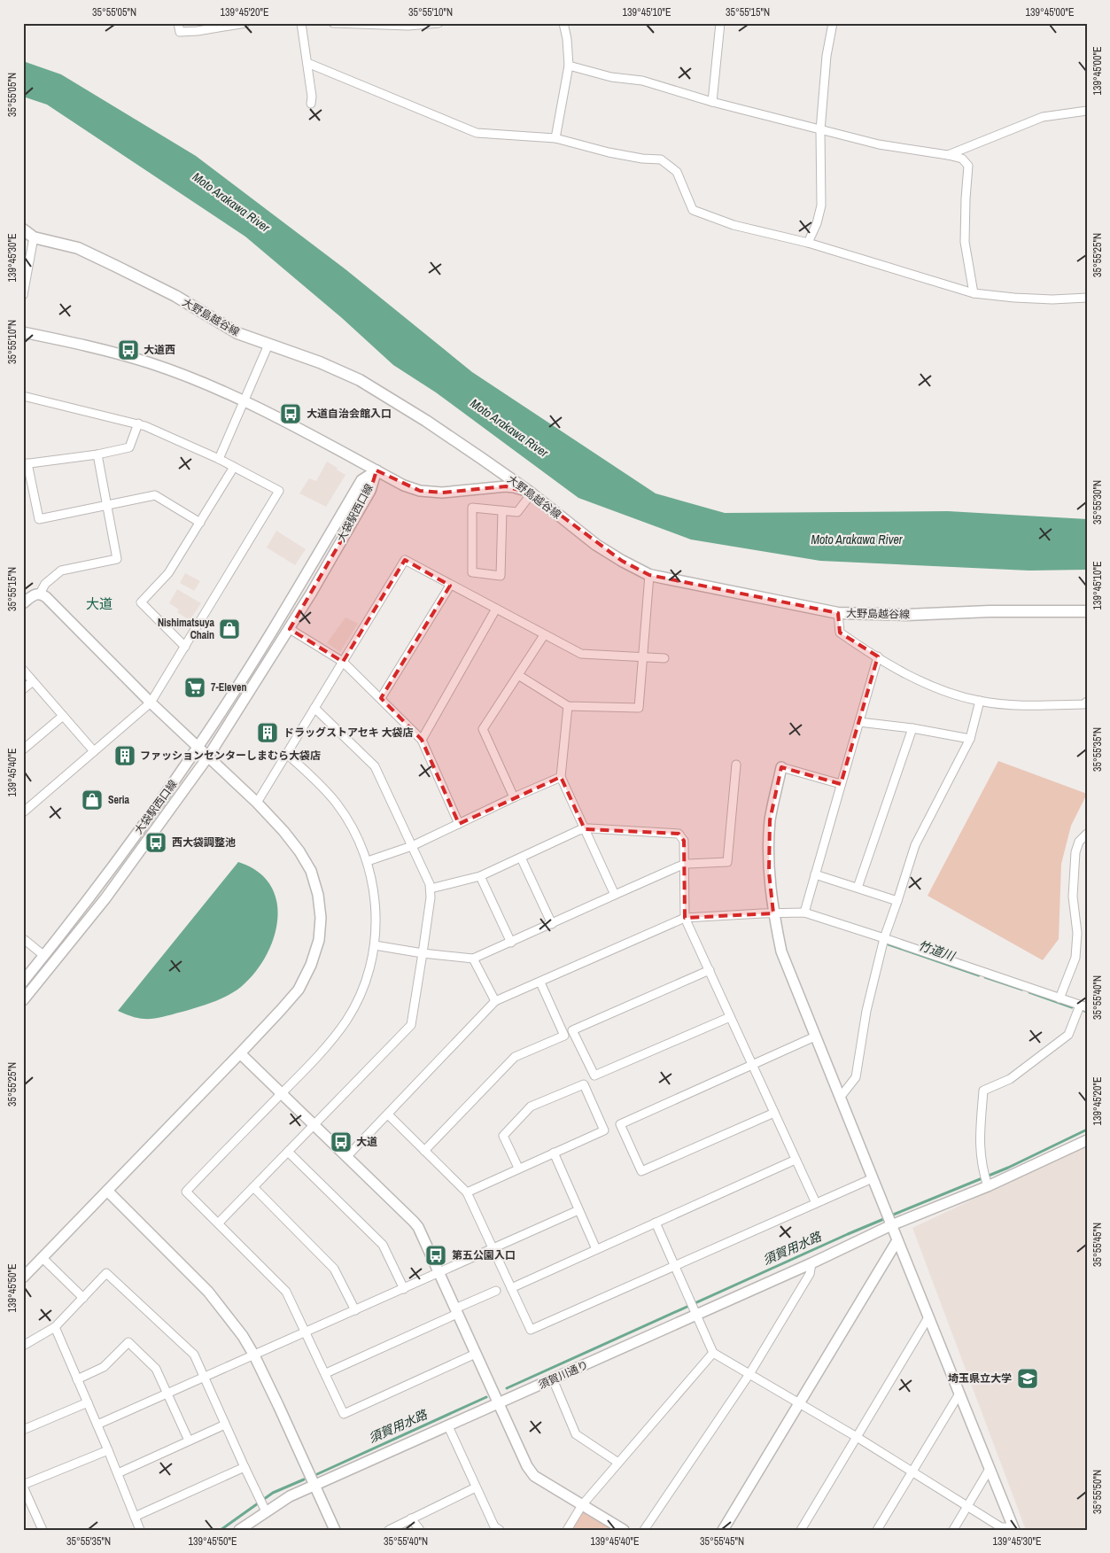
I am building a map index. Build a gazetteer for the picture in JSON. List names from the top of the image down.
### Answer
{
  "streets": {
    "main road": ["大野島越谷線"],
    "street": ["大袋駅西口線", "須賀川通り"]
  },
  "districts": ["大道"],
  "water": ["Moto Arakawa River", "竹道川", "須賀用水路"],
  "places": {
    "bus stop": [
      "大道西",
      "大道自治会館入口",
      "西大袋調整池",
      "大道",
      "第五公園入口"
    ],
    "shop": ["Nishimatsuya Chain", "Seria"],
    "supermarket": ["7-Eleven"],
    "building": ["ドラッグストアセキ 大袋店", "ファッションセンターしまむら大袋店"],
    "school or university": ["埼玉県立大学"]
  },
  "coordinates": [
    "35°55'05\"N",
    "139°45'20\"E",
    "35°55'10\"N",
    "139°45'10\"E",
    "35°55'15\"N",
    "139°45'00\"E",
    "35°55'25\"N",
    "139°45'30\"E",
    "35°55'30\"N",
    "35°55'35\"N",
    "139°45'40\"E",
    "35°55'40\"N",
    "35°55'45\"N",
    "139°45'50\"E",
    "35°55'50\"N"
  ]
}
